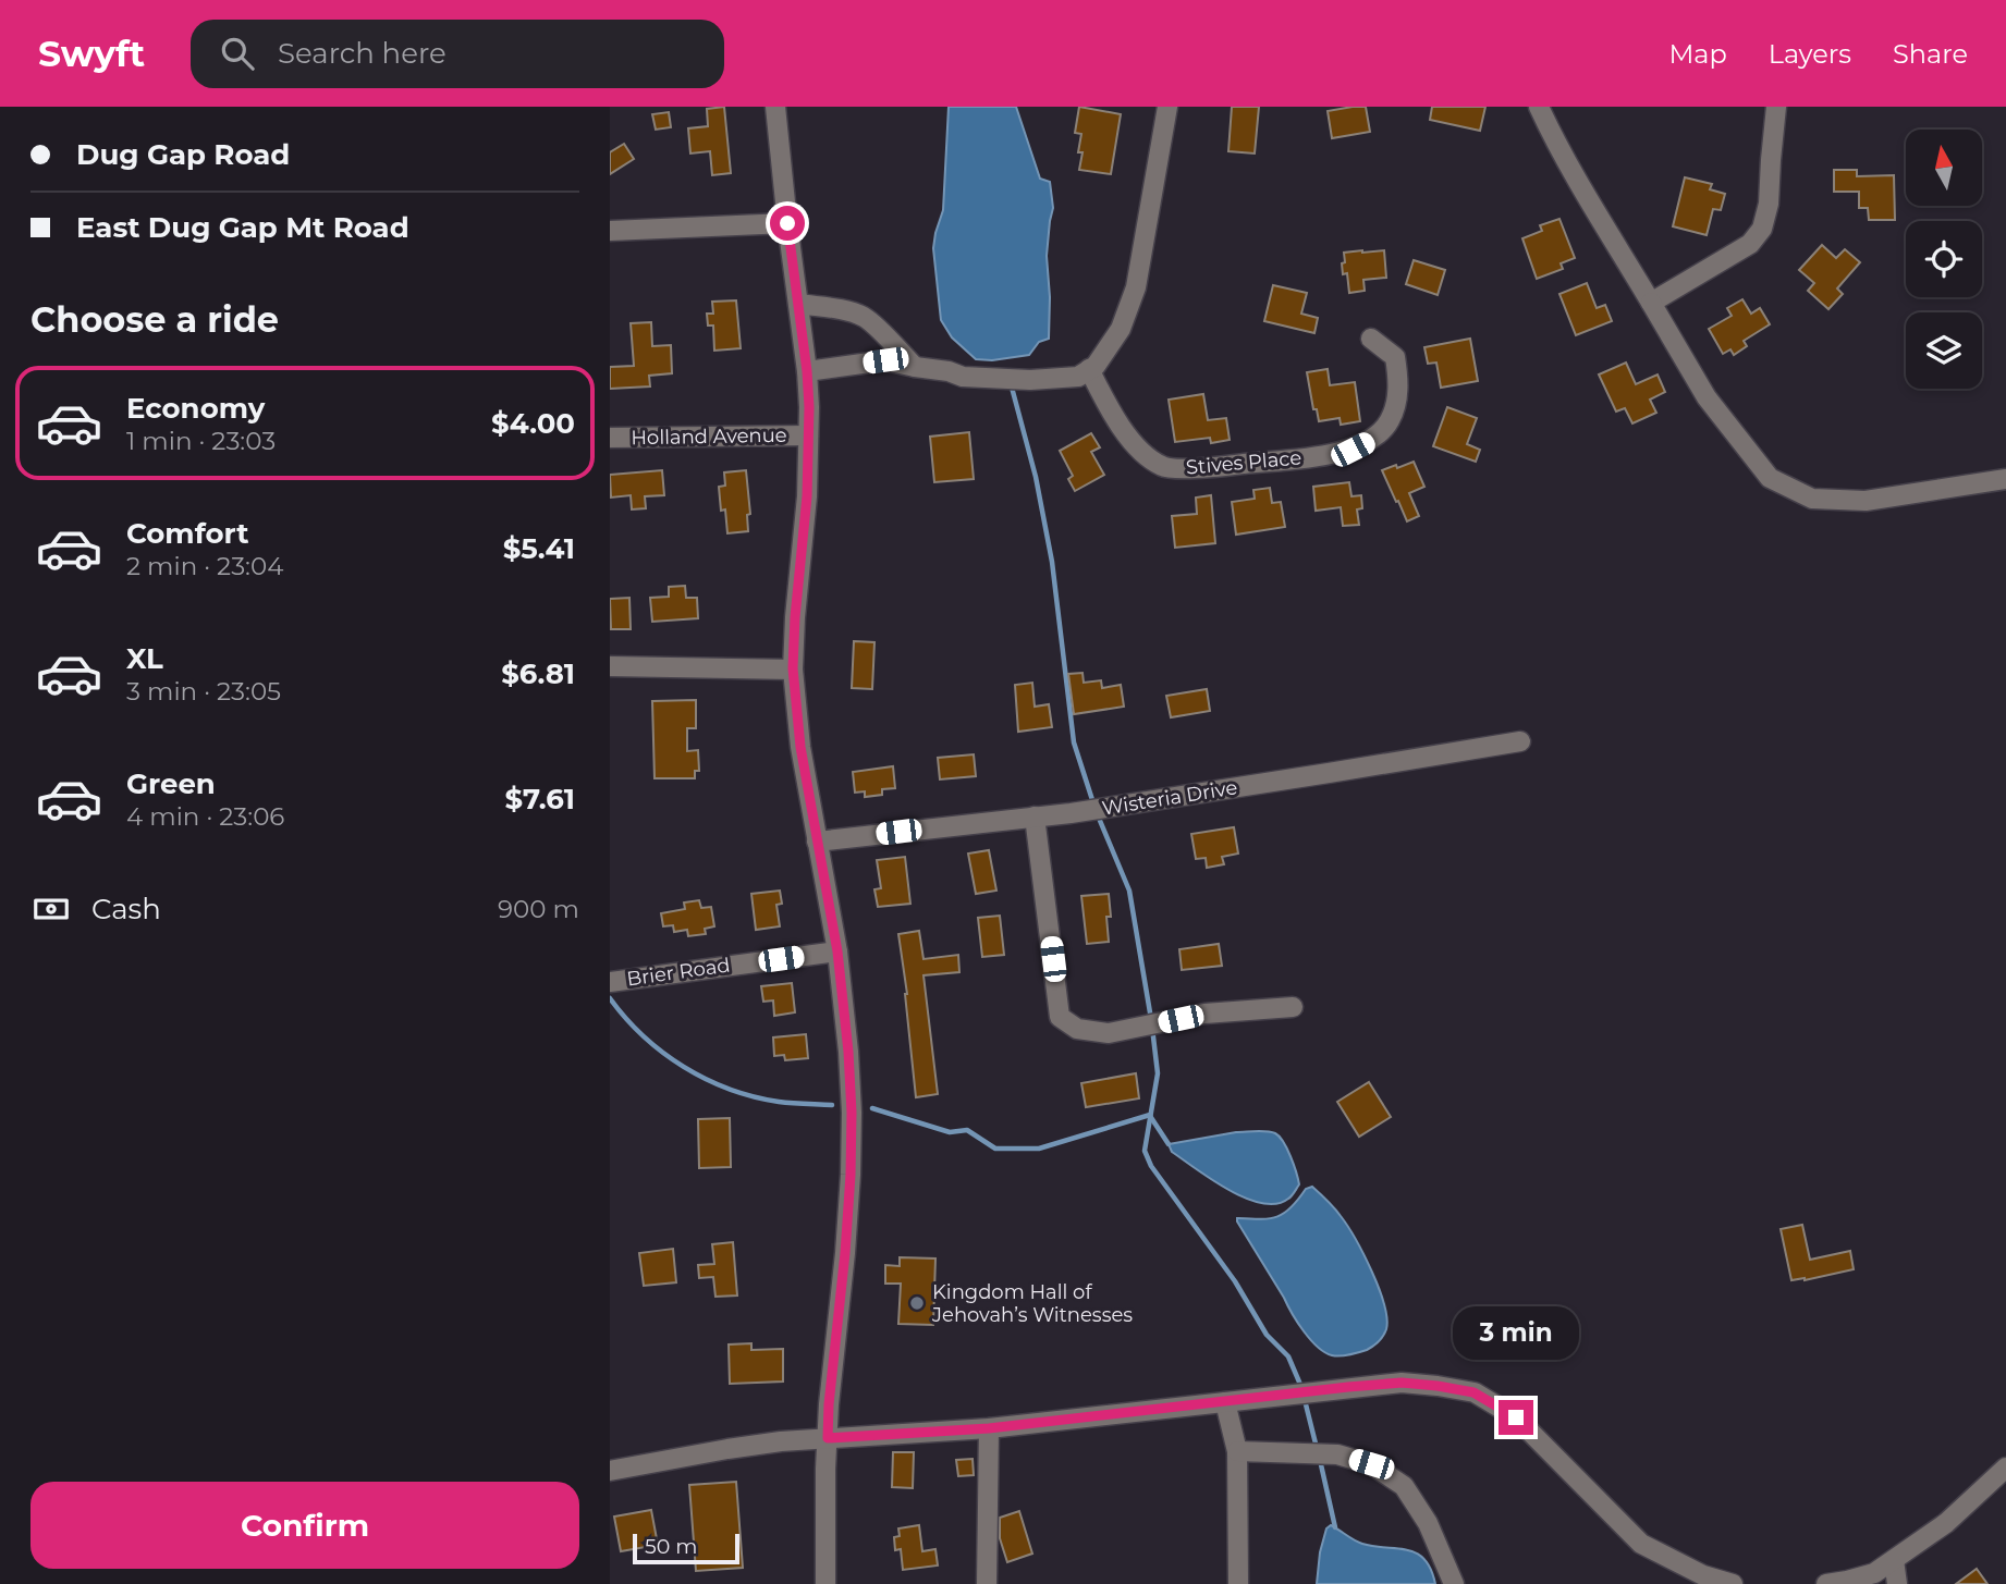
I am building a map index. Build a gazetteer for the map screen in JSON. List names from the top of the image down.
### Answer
{
  "streets": {
    "street": [
      "Holland Avenue",
      "Stives Place",
      "Wisteria Drive",
      "Brier Road"
    ]
  },
  "places": ["Kingdom Hall of Jehovah’s Witnesses"],
  "scale_bar": "50 m",
  "north": "top",
  "page": {
    "header": "Swyft",
    "search": "Search here",
    "nav": ["Map", "Layers", "Share"],
    "banner": ["Dug Gap Road", "East Dug Gap Mt Road"],
    "heading": "Choose a ride",
    "list": [
      {
        "name": "Economy",
        "note": "1 min · 23:03",
        "value": "$4.00"
      },
      {
        "name": "Comfort",
        "note": "2 min · 23:04",
        "value": "$5.41"
      },
      {
        "name": "XL",
        "note": "3 min · 23:05",
        "value": "$6.81"
      },
      {
        "name": "Green",
        "note": "4 min · 23:06",
        "value": "$7.61"
      }
    ],
    "pay": ["Cash", "900 m"],
    "bubble": "3 min",
    "buttons": "Confirm",
    "scale": "50 m"
  }
}
